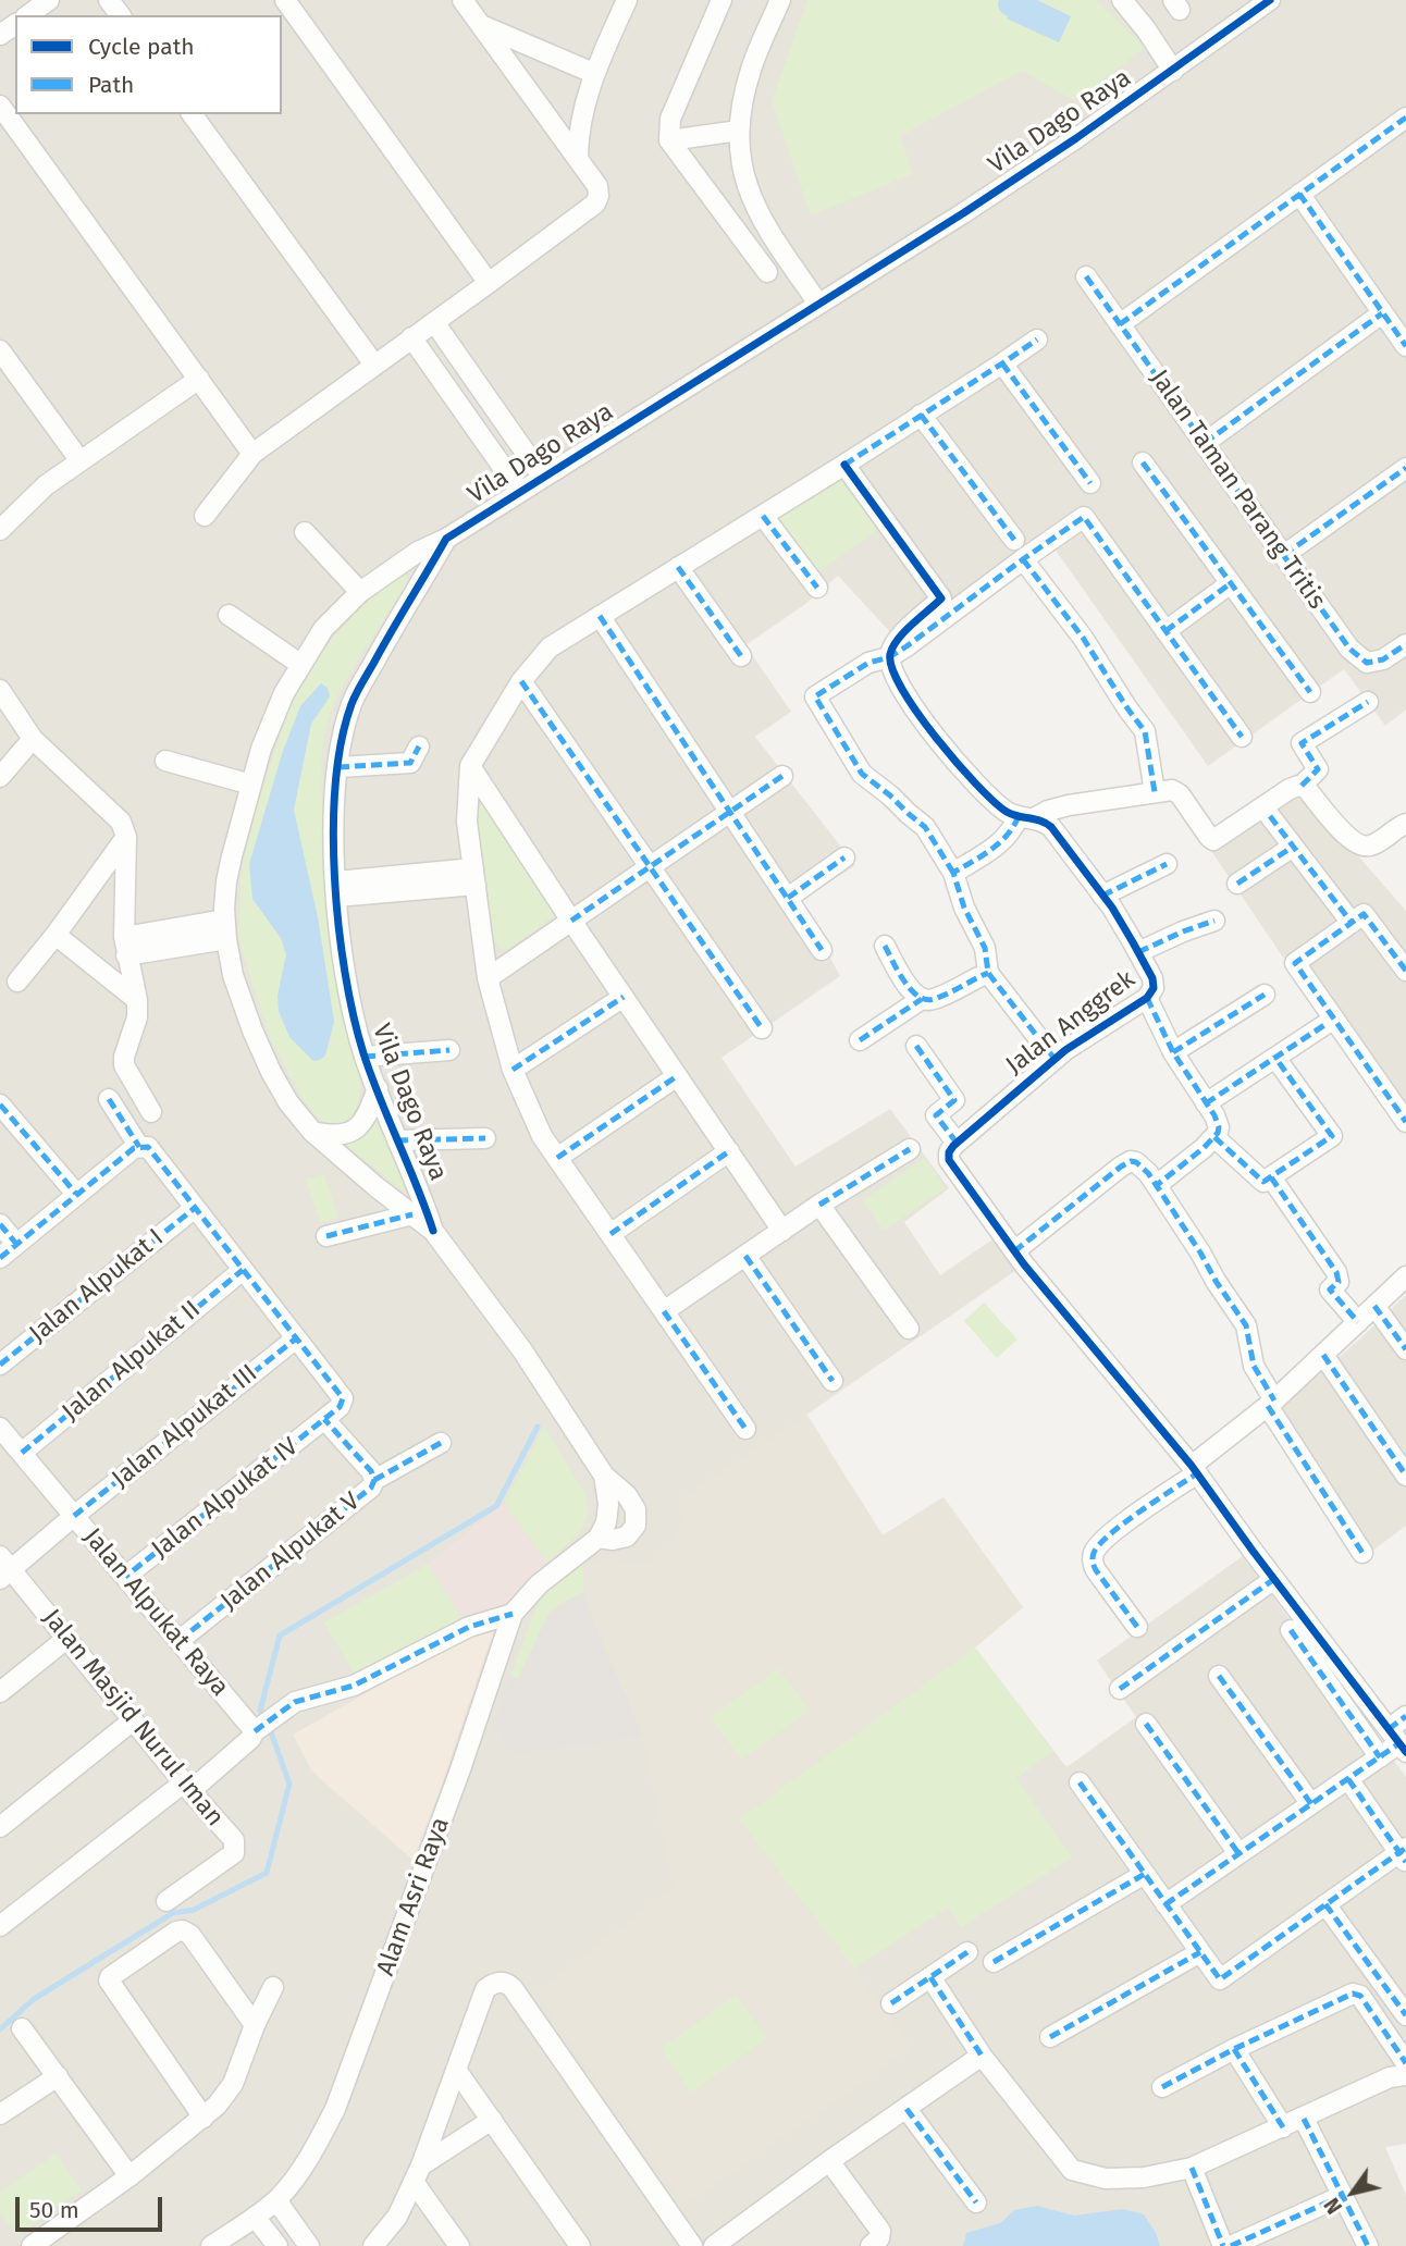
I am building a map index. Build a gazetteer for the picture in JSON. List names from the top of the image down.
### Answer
{
  "streets": {
    "street": [
      "Vila Dago Raya",
      "Jalan Taman Parang Tritis",
      "Jalan Anggrek",
      "Jalan Alpukat I",
      "Jalan Alpukat II",
      "Jalan Alpukat III",
      "Jalan Alpukat IV",
      "Jalan Alpukat V",
      "Jalan Alpukat Raya",
      "Jalan Masjid Nurul Iman",
      "Alam Asri Raya"
    ]
  },
  "crossings": [
    ["Vila Dago Raya", "Alam Asri Raya"],
    ["Jalan Alpukat II", "Jalan Alpukat Raya"],
    ["Jalan Alpukat III", "Jalan Alpukat Raya"],
    ["Jalan Alpukat III", "Jalan Masjid Nurul Iman"],
    ["Jalan Alpukat IV", "Jalan Alpukat V"],
    ["Jalan Alpukat IV", "Jalan Alpukat Raya"],
    ["Jalan Alpukat V", "Jalan Alpukat Raya"]
  ],
  "legend": ["Cycle path", "Path"],
  "scale_bar": "50 m",
  "north": "bottom left"
}
